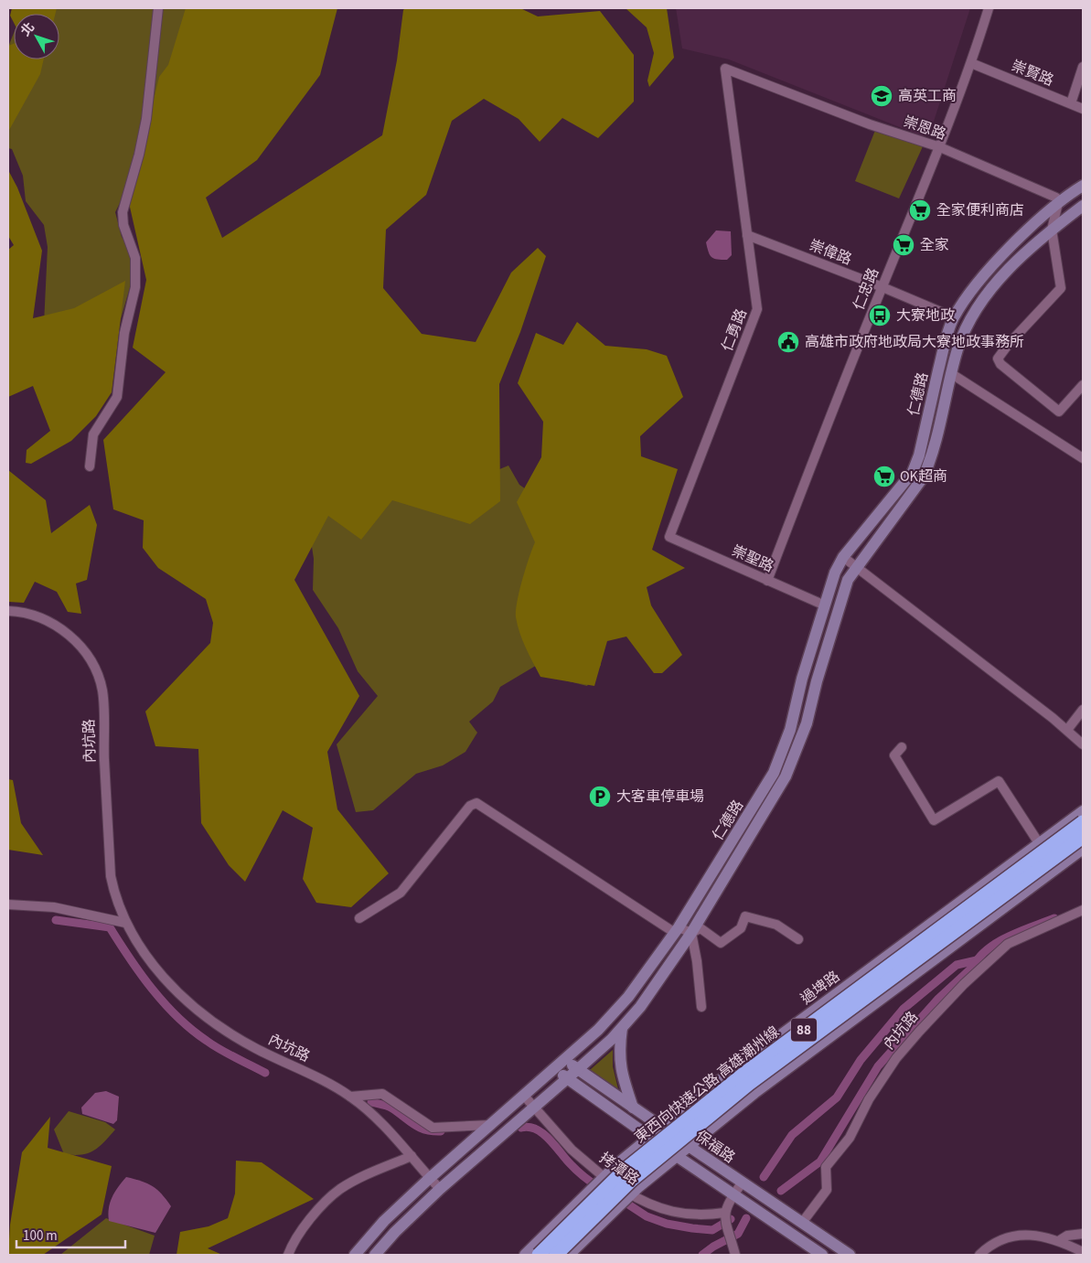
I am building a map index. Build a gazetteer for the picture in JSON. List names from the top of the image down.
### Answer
{
  "streets": {
    "highway": ["88", "東西向快速公路 高雄潮州線"],
    "street": [
      "崇賢路",
      "崇恩路",
      "崇偉路",
      "仁忠路",
      "仁勇路",
      "仁德路",
      "崇聖路",
      "內坑路",
      "過埤路",
      "保福路",
      "拷潭路"
    ]
  },
  "crossings": [
    ["崇賢路", "仁忠路"],
    ["崇恩路", "仁忠路"],
    ["崇恩路", "仁勇路"],
    ["崇恩路", "仁德路"],
    ["崇偉路", "仁忠路"],
    ["崇偉路", "仁勇路"],
    ["崇偉路", "仁德路"],
    ["仁忠路", "崇聖路"],
    ["仁勇路", "崇聖路"],
    ["仁德路", "崇聖路"],
    ["仁德路", "保福路"],
    ["內坑路", "保福路"],
    ["過埤路", "保福路"],
    ["過埤路", "拷潭路"]
  ],
  "places": {
    "school or university": ["高英工商"],
    "supermarket": ["全家便利商店", "全家", "OK超商"],
    "bus stop": ["大寮地政"],
    "public building": ["高雄市政府地政局大寮地政事務所"],
    "parking": ["大客車停車場"]
  },
  "scale_bar": "100 m",
  "north": "top left"
}
